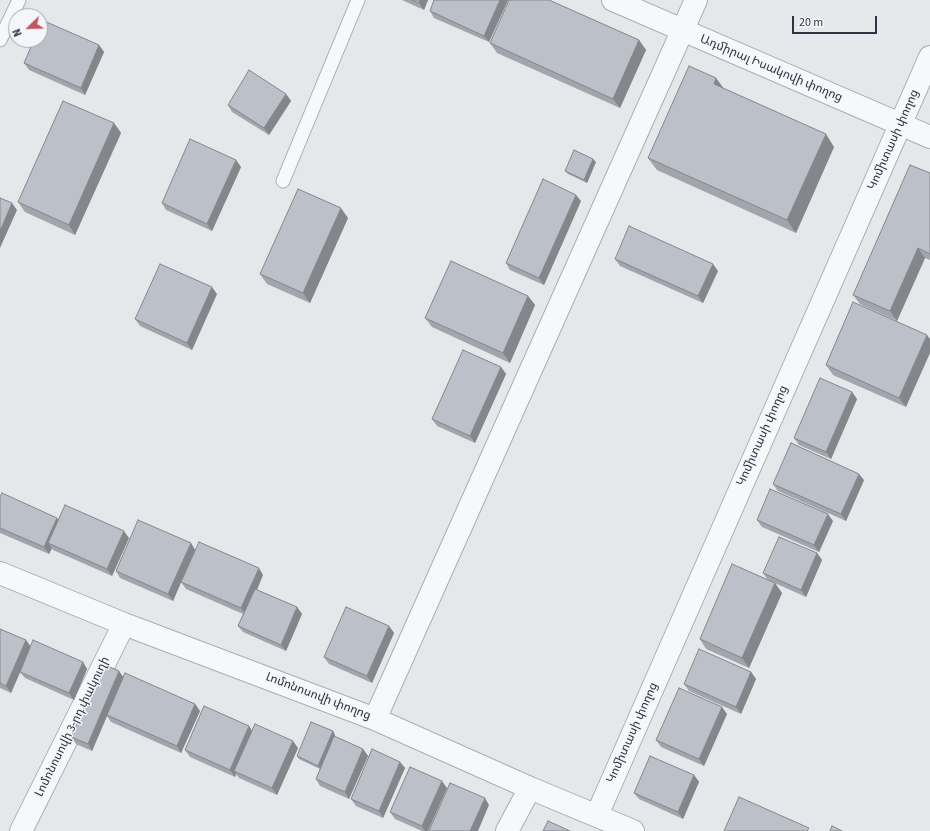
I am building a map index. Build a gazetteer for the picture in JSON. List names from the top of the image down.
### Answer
{
  "streets": {
    "street": [
      "Ադմիրալ Իսակովի փողոց",
      "Կոմիտասի փողոց",
      "Լոմոնոսովի փողոց",
      "Լոմոնոսովի 3-րդ փակուղի"
    ]
  },
  "crossings": [
    ["Ադմիրալ Իսակովի փողոց", "Կոմիտասի փողոց"],
    ["Կոմիտասի փողոց", "Լոմոնոսովի փողոց"],
    ["Լոմոնոսովի փողոց", "Լոմոնոսովի 3-րդ փակուղի"]
  ],
  "scale_bar": "20 m",
  "north": "bottom left"
}
